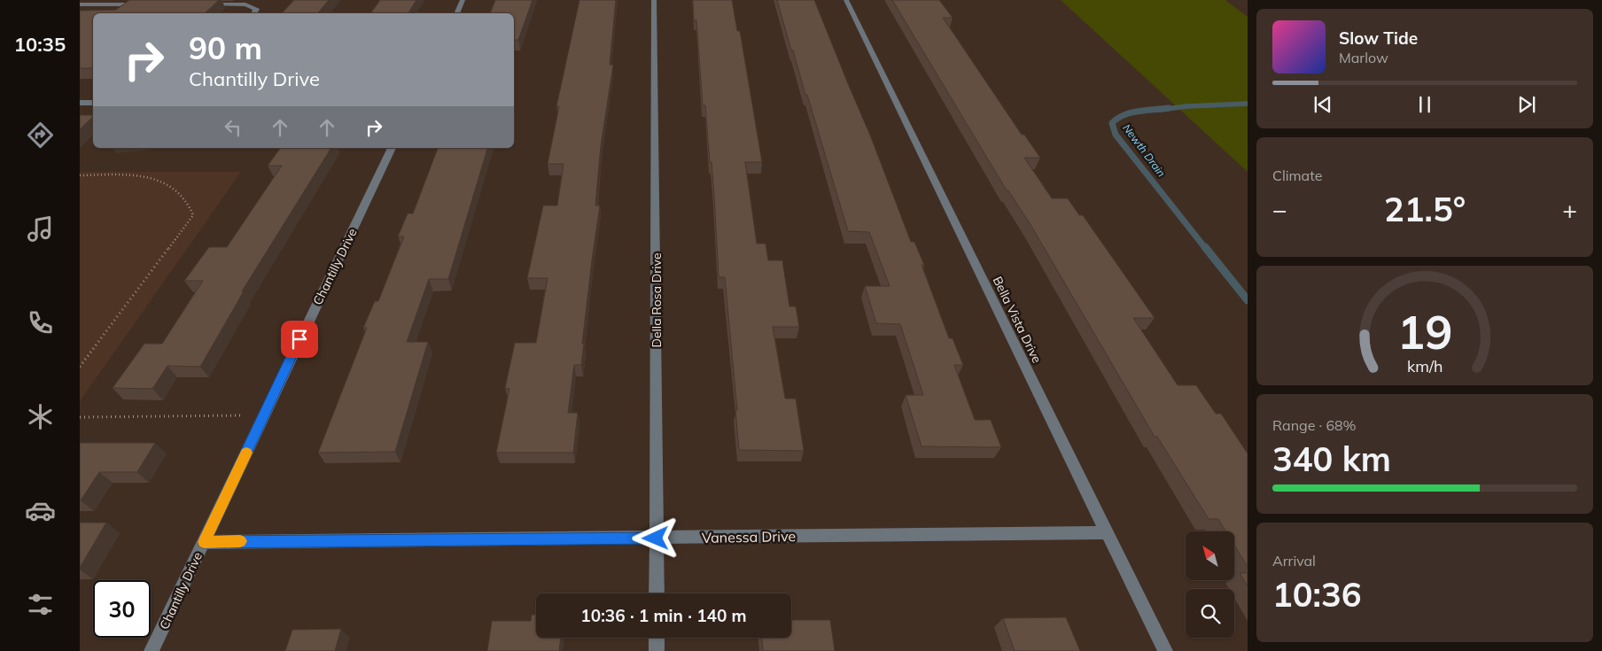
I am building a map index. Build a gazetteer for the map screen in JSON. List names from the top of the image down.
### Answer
{
  "streets": {
    "street": [
      "Chantilly Drive",
      "Della Rosa Drive",
      "Bella Vista Drive",
      "Vanessa Drive"
    ]
  },
  "crossings": [
    ["Chantilly Drive", "Vanessa Drive"],
    ["Della Rosa Drive", "Vanessa Drive"],
    ["Bella Vista Drive", "Vanessa Drive"]
  ],
  "water": ["Newth Drain"],
  "north": "top left",
  "page": {
    "tabs": "10:35",
    "turn": ["90 m", "Chantilly Drive"],
    "song": ["Slow Tide", "Marlow"],
    "tile": [
      "Climate",
      ["Range · 68%", "340 km"],
      ["Arrival", "10:36"]
    ],
    "heat": ["−", "21.5°", "+"],
    "limit": "30",
    "trip": "10:36 · 1 min · 140 m",
    "gauge": ["19", "km/h"]
  }
}
